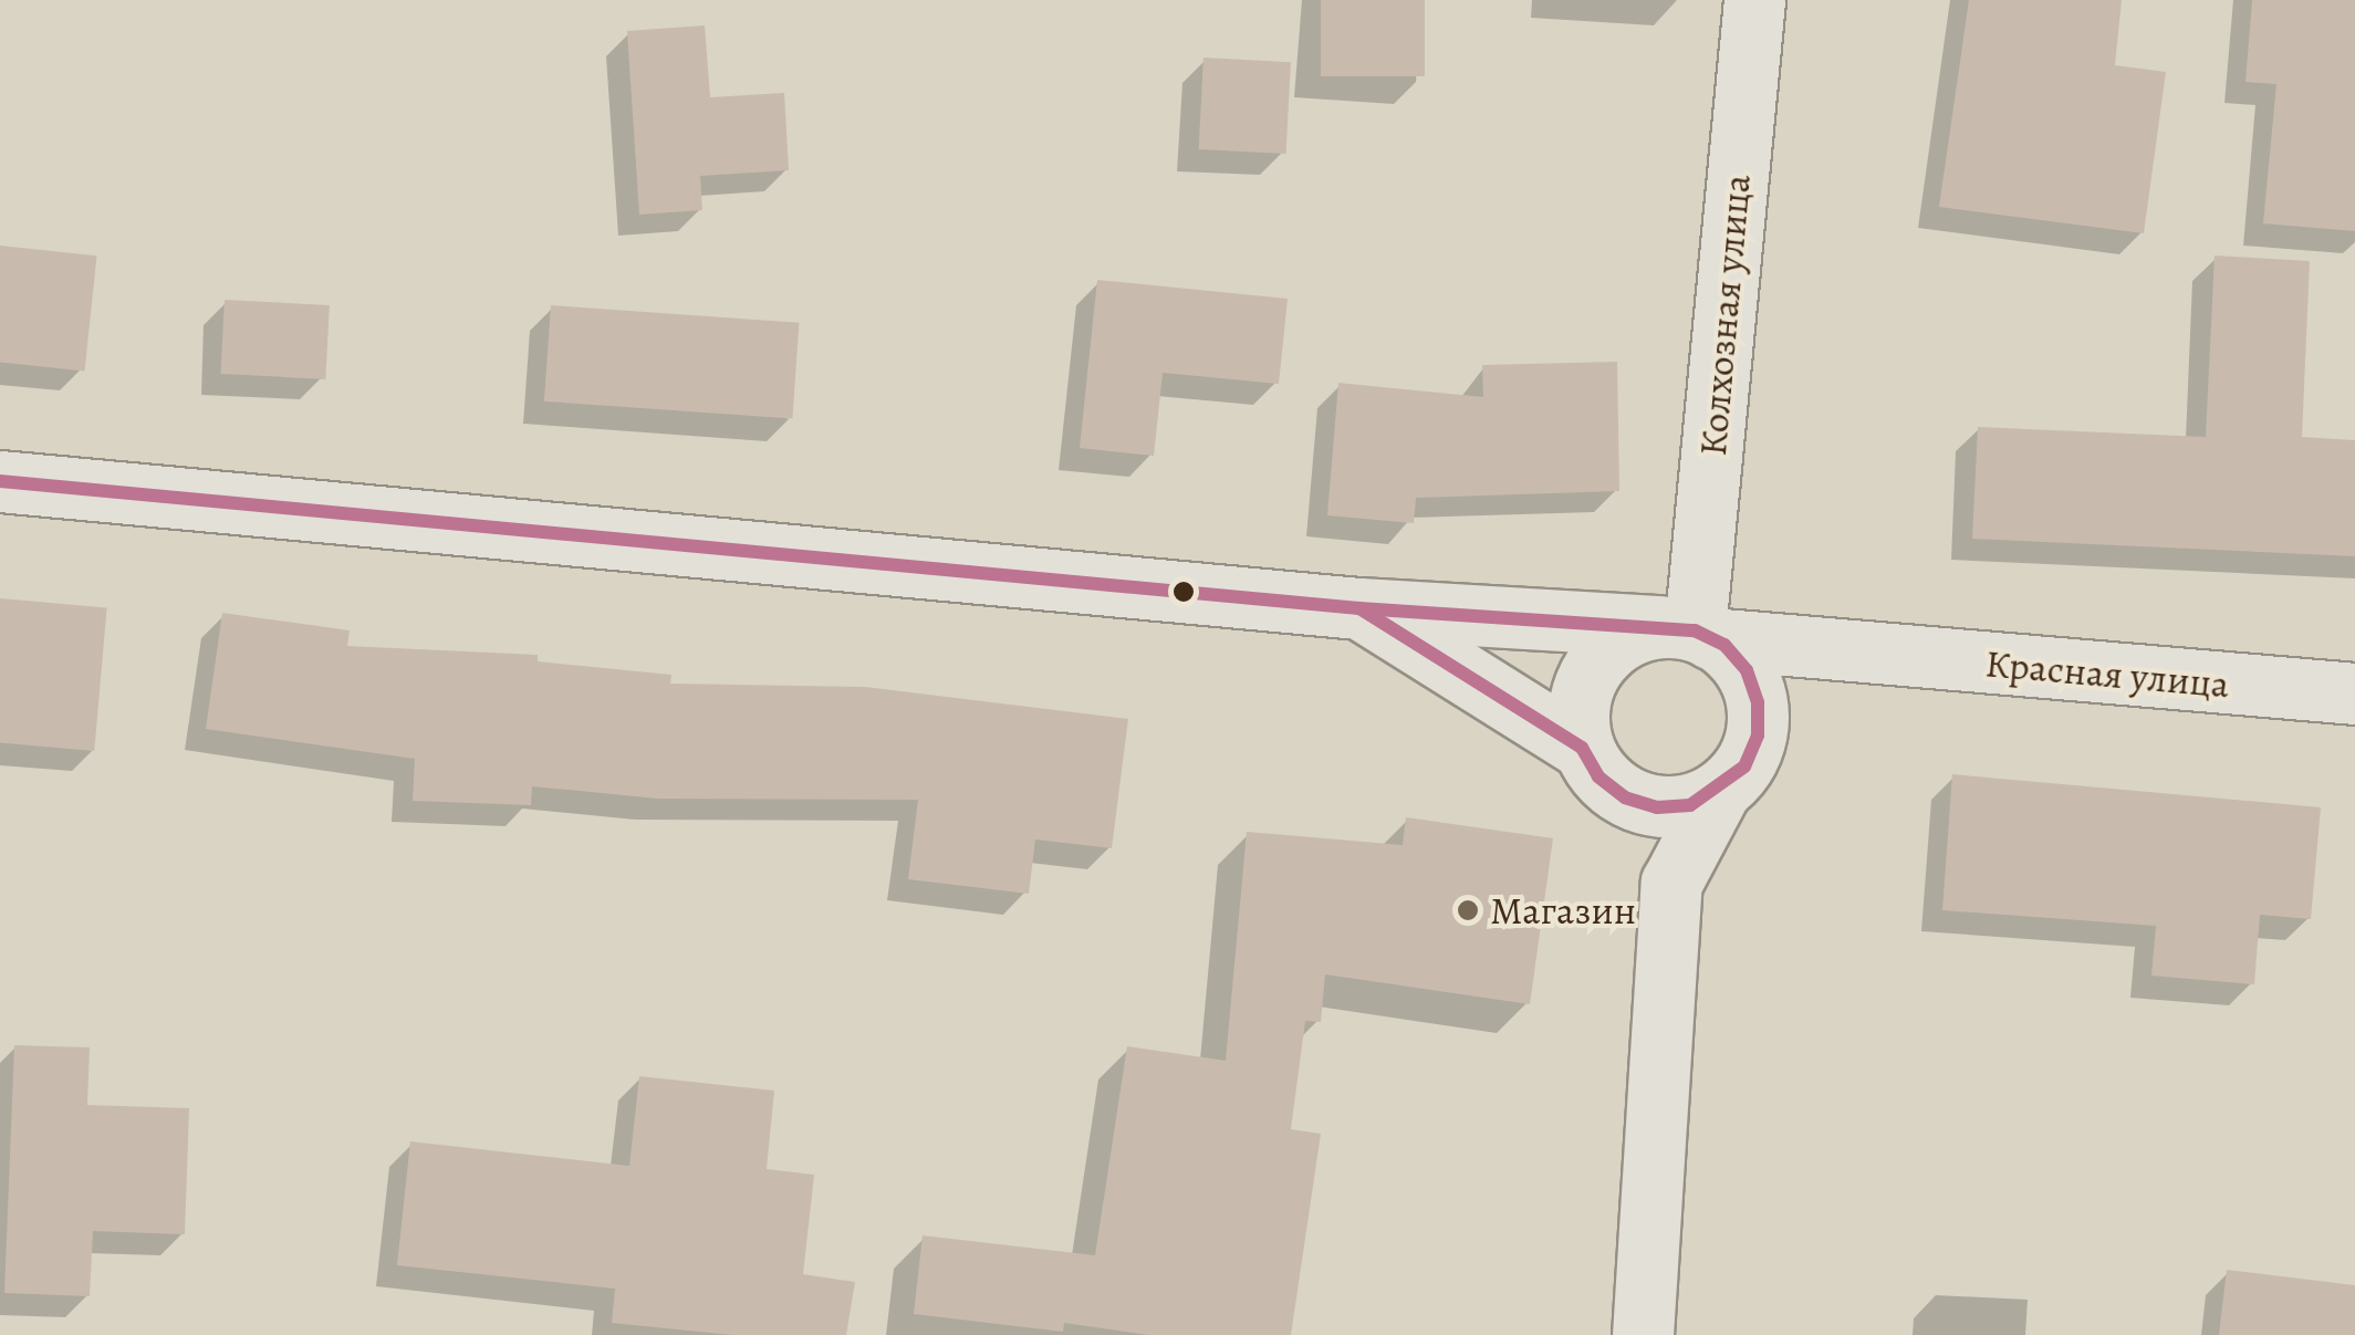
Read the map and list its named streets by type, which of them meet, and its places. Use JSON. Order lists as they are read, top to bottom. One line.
{"streets":{"street":["Колхозная улица","Красная улица"]},"crossings":[["Колхозная улица","Красная улица"]],"places":["Магазин"]}
